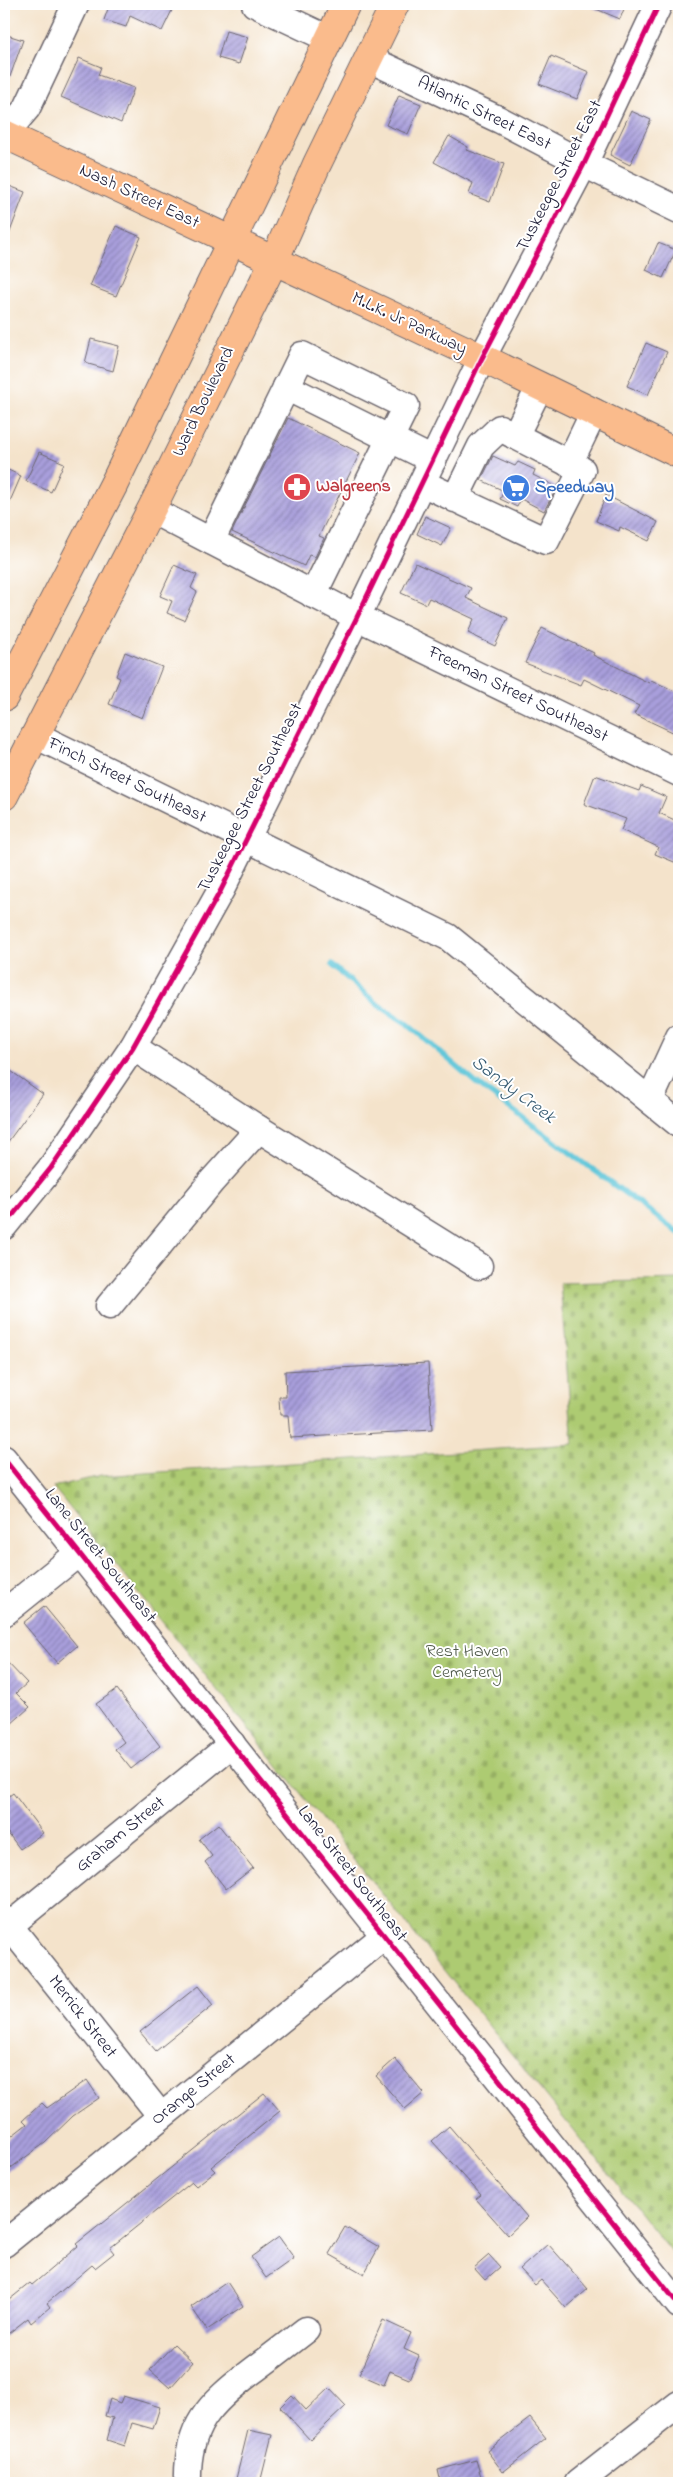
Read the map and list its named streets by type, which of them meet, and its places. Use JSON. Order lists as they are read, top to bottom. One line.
{"streets":{"main road":["Nash Street East","M.L.K. Jr Parkway","Ward Boulevard"],"street":["Atlantic Street East","Tuskeegee Street East","Freeman Street Southeast","Finch Street Southeast","Tuskeegee Street Southeast","Lane Street Southeast","Graham Street","Merrick Street","Orange Street"]},"crossings":[["Atlantic Street East","Tuskeegee Street East"],["Atlantic Street East","Ward Boulevard"],["Tuskeegee Street East","M.L.K. Jr Parkway"],["Tuskeegee Street East","Tuskeegee Street Southeast"],["Nash Street East","M.L.K. Jr Parkway"],["Nash Street East","Ward Boulevard"],["M.L.K. Jr Parkway","Ward Boulevard"],["M.L.K. Jr Parkway","Tuskeegee Street Southeast"],["Ward Boulevard","Freeman Street Southeast"],["Ward Boulevard","Finch Street Southeast"],["Freeman Street Southeast","Tuskeegee Street Southeast"],["Finch Street Southeast","Tuskeegee Street Southeast"],["Lane Street Southeast","Graham Street"],["Lane Street Southeast","Orange Street"],["Graham Street","Merrick Street"],["Merrick Street","Orange Street"]],"water":["Sandy Creek"],"parks":["Rest Haven Cemetery"],"places":{"pharmacy":["Walgreens"],"supermarket":["Speedway"]}}
